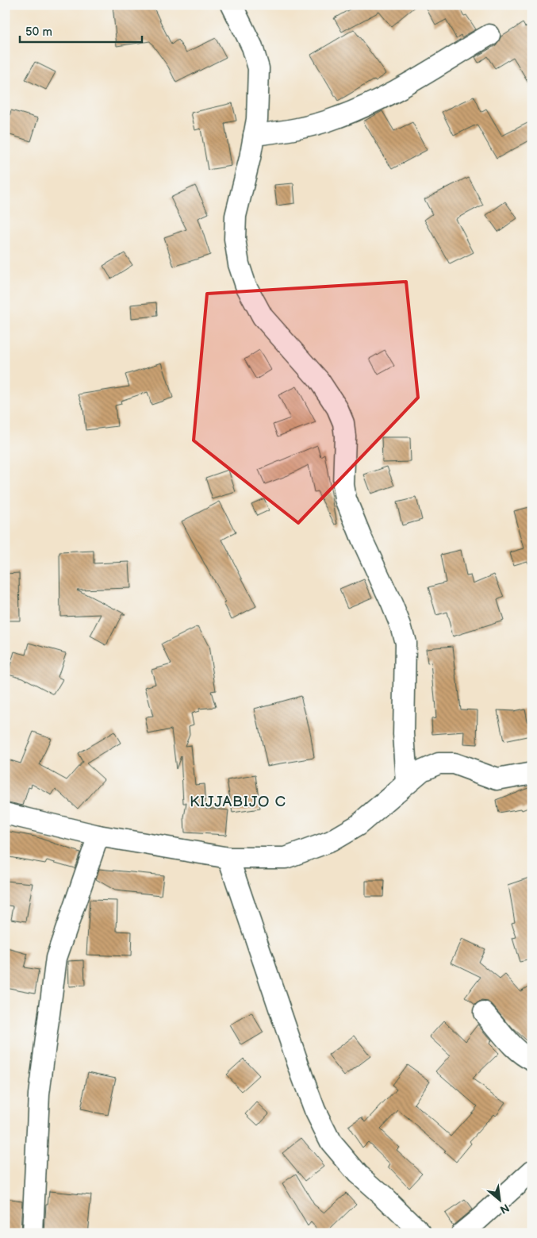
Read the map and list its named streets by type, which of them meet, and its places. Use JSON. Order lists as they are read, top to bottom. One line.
{"districts":["KIJJABIJO C"],"scale_bar":"50 m","north":"bottom right"}
